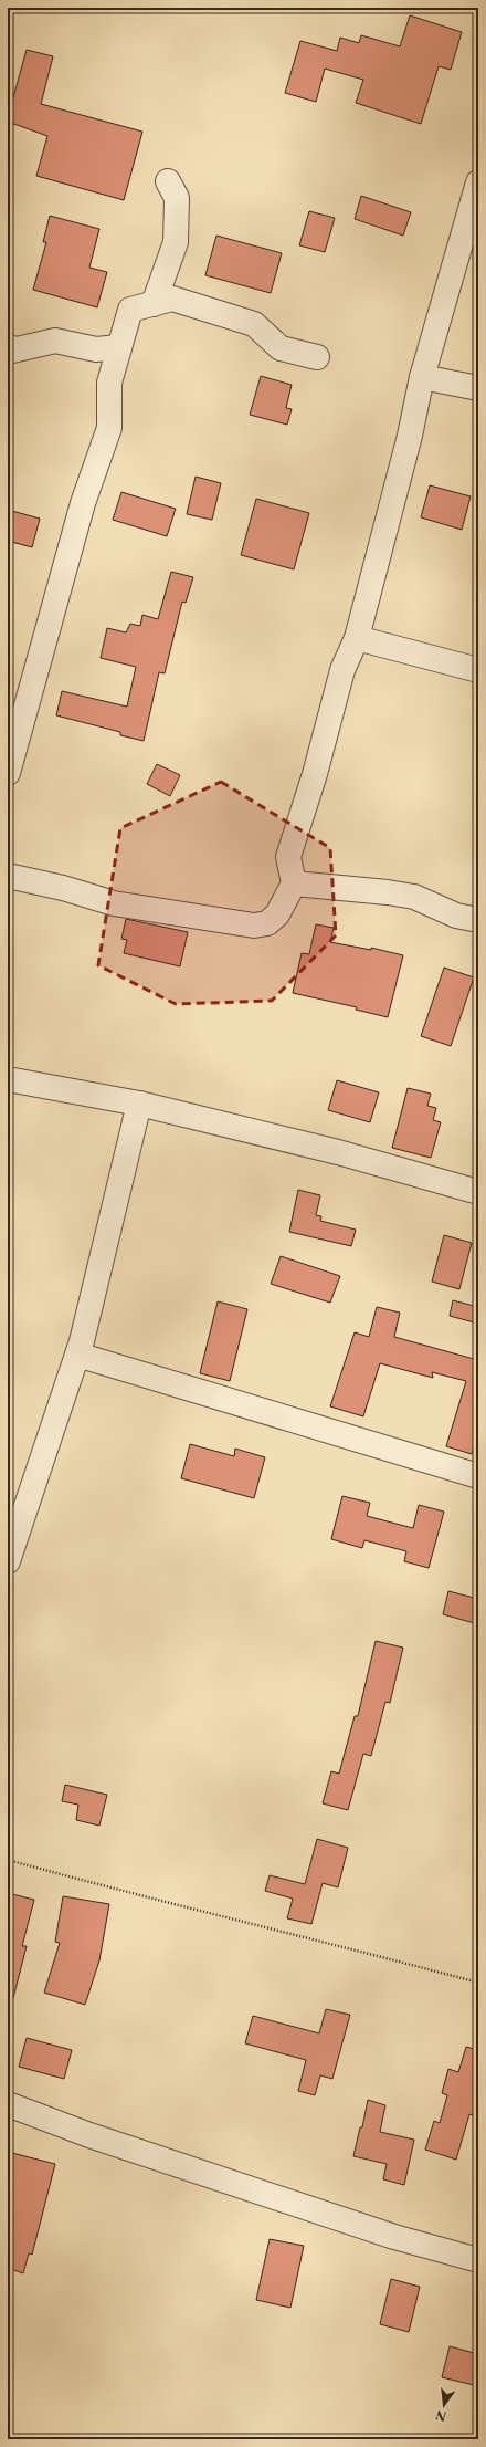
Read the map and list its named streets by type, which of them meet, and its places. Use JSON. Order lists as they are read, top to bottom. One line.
{"north":"bottom"}
